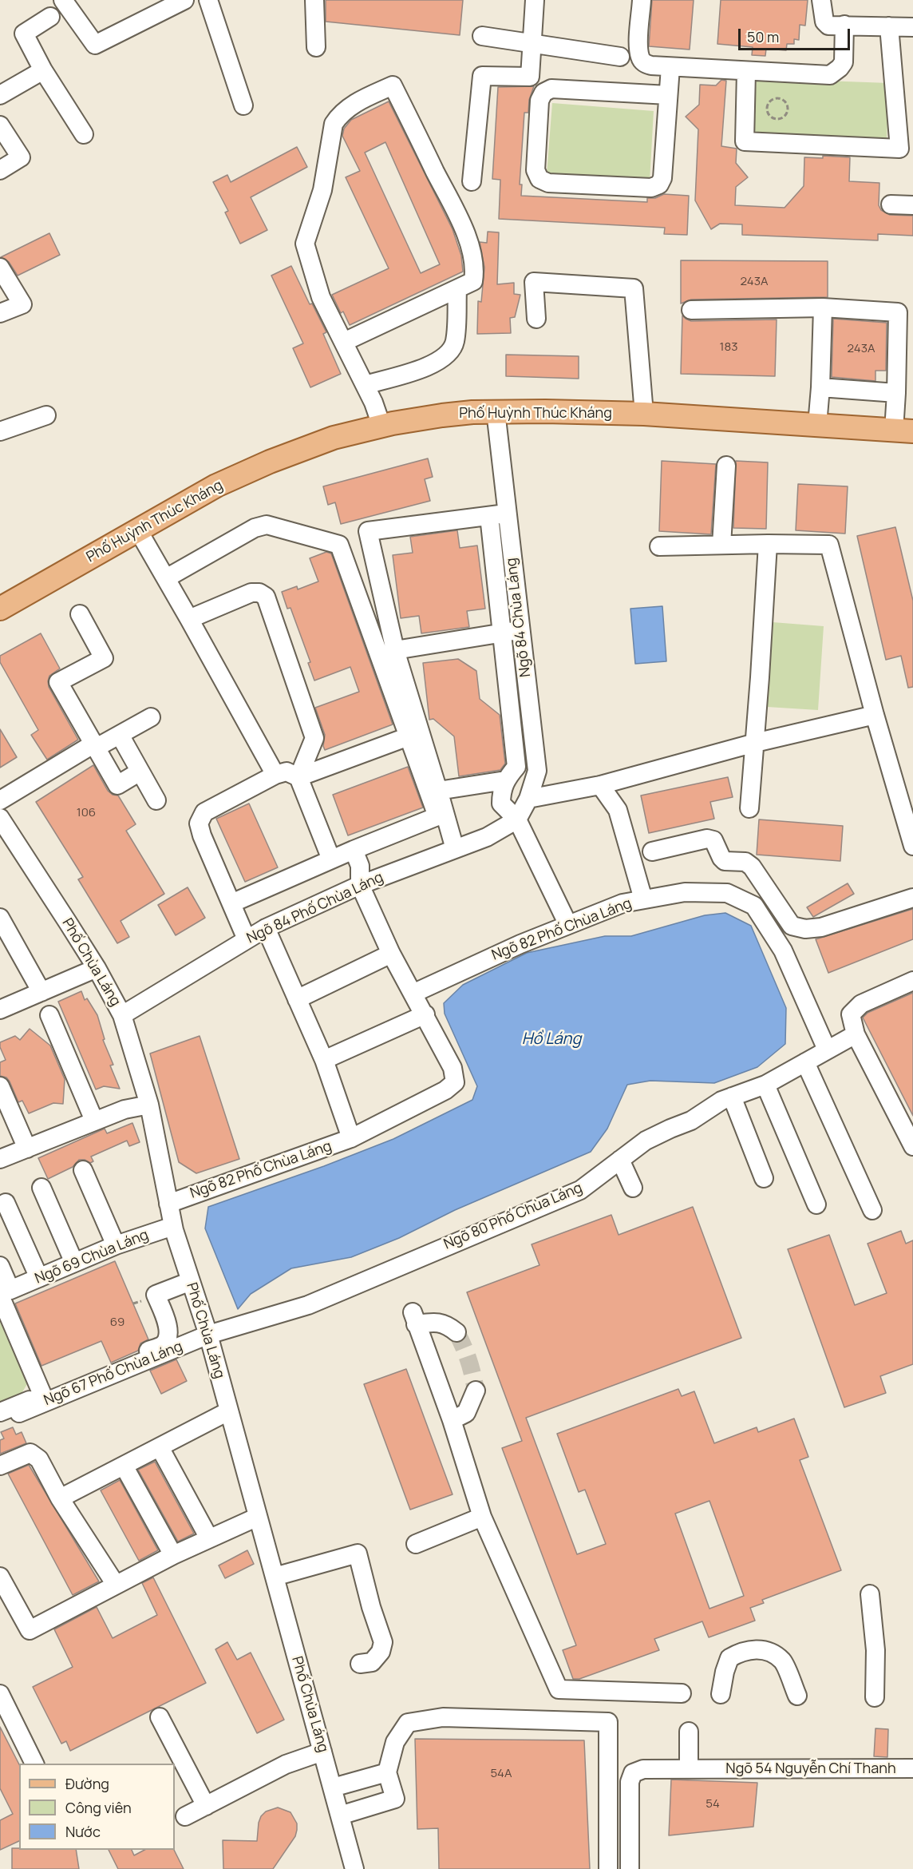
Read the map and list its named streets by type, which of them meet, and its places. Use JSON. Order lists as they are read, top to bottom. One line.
{"streets":{"main road":["Phố Huỳnh Thúc Kháng"],"street":["Ngõ 84 Chùa Láng","Ngõ 84 Phố Chùa Láng","Ngõ 82 Phố Chùa Láng","Phố Chùa Láng","Ngõ 80 Phố Chùa Láng","Ngõ 69 Chùa Láng","Ngõ 67 Phố Chùa Láng","Ngõ 54 Nguyễn Chí Thanh"]},"crossings":[["Phố Huỳnh Thúc Kháng","Ngõ 84 Chùa Láng"],["Ngõ 84 Chùa Láng","Ngõ 84 Phố Chùa Láng"],["Ngõ 84 Phố Chùa Láng","Phố Chùa Láng"],["Ngõ 82 Phố Chùa Láng","Phố Chùa Láng"],["Ngõ 82 Phố Chùa Láng","Ngõ 80 Phố Chùa Láng"],["Phố Chùa Láng","Ngõ 80 Phố Chùa Láng"],["Phố Chùa Láng","Ngõ 69 Chùa Láng"],["Phố Chùa Láng","Ngõ 67 Phố Chùa Láng"],["Ngõ 80 Phố Chùa Láng","Ngõ 67 Phố Chùa Láng"]],"water":["Hồ Láng"],"house_numbers":["243A","183","243A","106","69","54A","54"],"legend":["Đường","Công viên","Nước"],"scale_bar":"50 m"}
